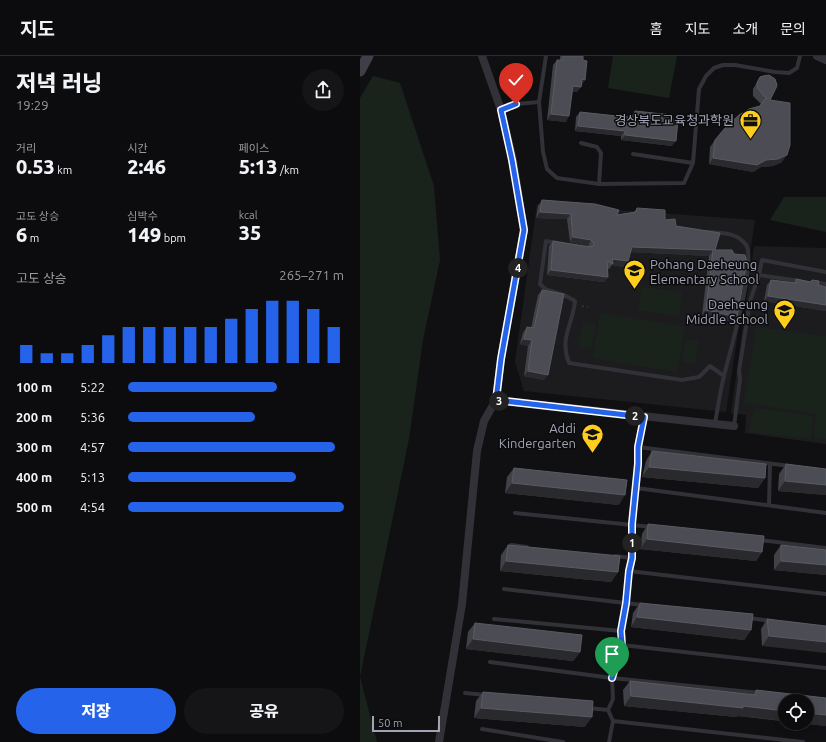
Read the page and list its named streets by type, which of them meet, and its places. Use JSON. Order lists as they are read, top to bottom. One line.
{"places":{"office":["경상북도교육청과학원"],"school or university":["Pohang Daeheung Elementary School","Daeheung Middle School","Addi Kindergarten"]},"scale_bar":"50 m","page":{"header":"지도","nav":["홈","지도","소개","문의"],"heading":["저녁 러닝","19:29"],"stats":[["거리","0.53 km"],["시간","2:46"],["페이스","5:13 /km"],["고도 상승","6 m"],["심박수","149 bpm"],["kcal","35"]],"pins":["4","3","2","1"],"chart":["고도 상승","265–271 m"],"list":[{"name":"100 m","note":"5:22"},{"name":"200 m","note":"5:36"},{"name":"300 m","note":"4:57"},{"name":"400 m","note":"5:13"},{"name":"500 m","note":"4:54"}],"buttons":["저장","공유"],"scale":"50 m"}}
